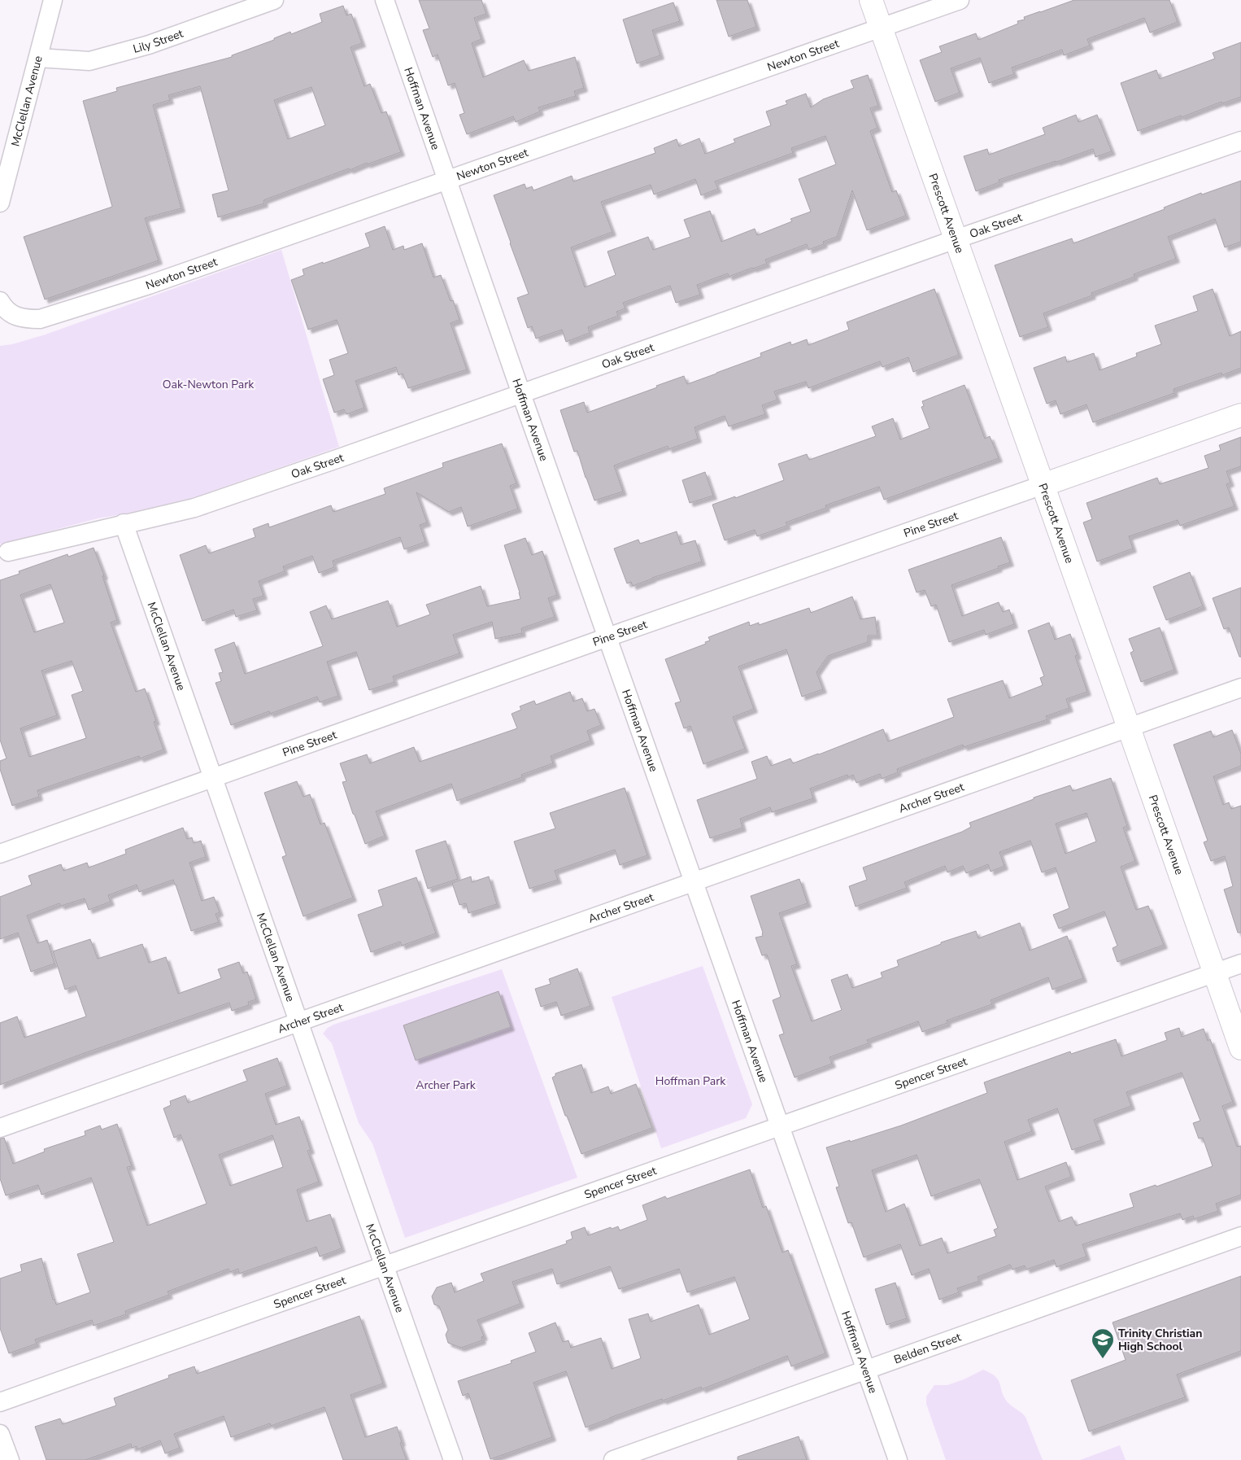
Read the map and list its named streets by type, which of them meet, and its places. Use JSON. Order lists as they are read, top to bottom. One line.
{"streets":{"street":["Lily Street","Newton Street","McClellan Avenue","Hoffman Avenue","Prescott Avenue","Oak Street","Pine Street","Archer Street","Spencer Street","Belden Street"]},"crossings":[["Lily Street","McClellan Avenue"],["Newton Street","Hoffman Avenue"],["Newton Street","Prescott Avenue"],["McClellan Avenue","Oak Street"],["McClellan Avenue","Pine Street"],["McClellan Avenue","Archer Street"],["McClellan Avenue","Spencer Street"],["Hoffman Avenue","Oak Street"],["Hoffman Avenue","Pine Street"],["Hoffman Avenue","Archer Street"],["Hoffman Avenue","Spencer Street"],["Hoffman Avenue","Belden Street"],["Prescott Avenue","Oak Street"],["Prescott Avenue","Pine Street"],["Prescott Avenue","Archer Street"],["Prescott Avenue","Spencer Street"]],"parks":["Oak-Newton Park","Hoffman Park","Archer Park"],"places":{"school or university":["Trinity Christian High School"]}}
